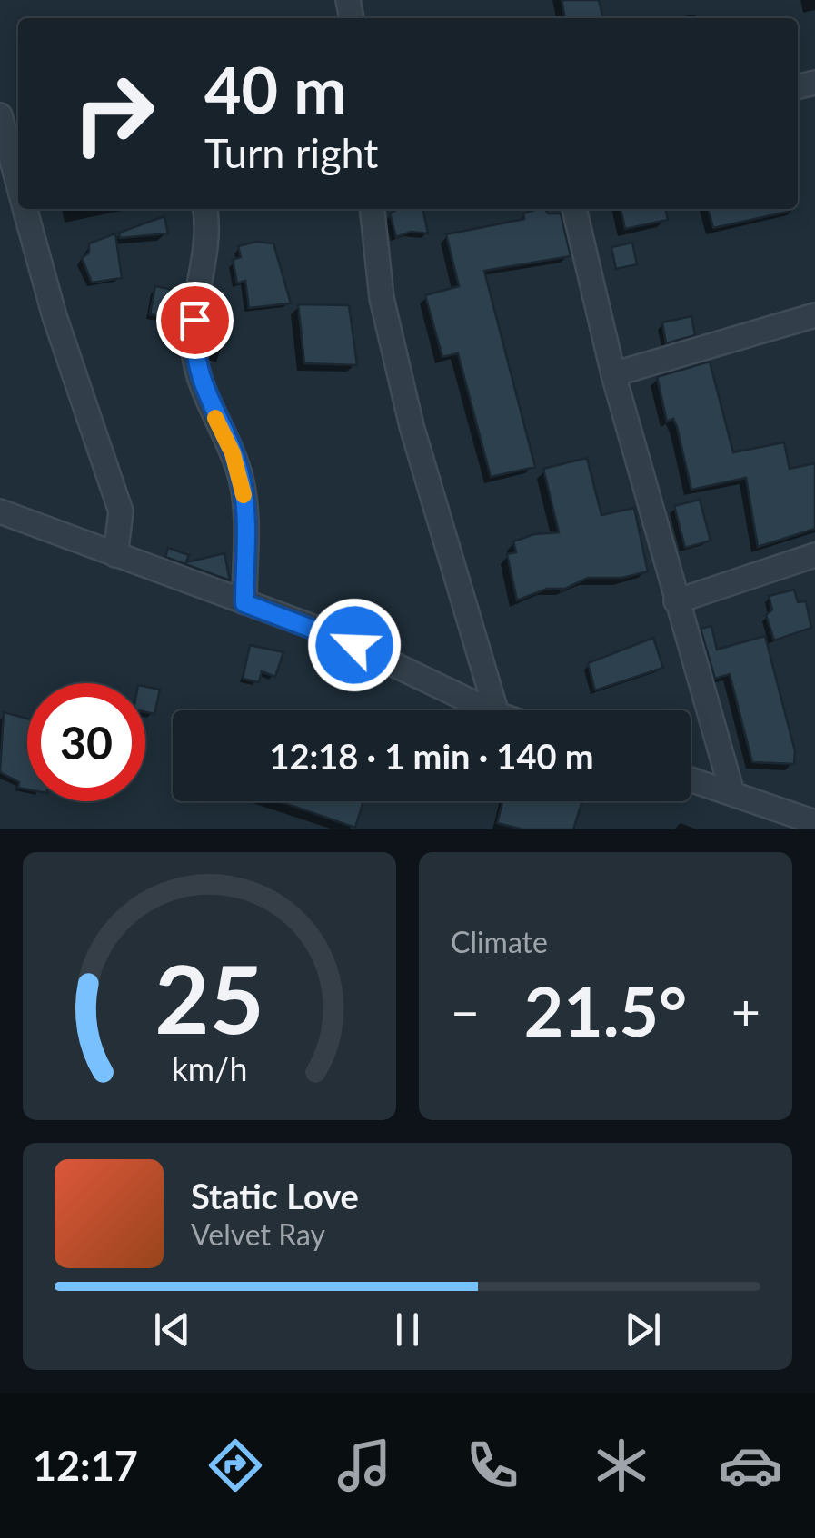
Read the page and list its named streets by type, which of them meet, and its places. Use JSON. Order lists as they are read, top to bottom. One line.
{"page":{"turn":["40 m","Turn right"],"limit":"30","trip":"12:18 · 1 min · 140 m","tile":"Climate","heat":["−","21.5°","+"],"song":["Static Love","Velvet Ray"],"tabs":"12:17","gauge":["25","km/h"]}}
